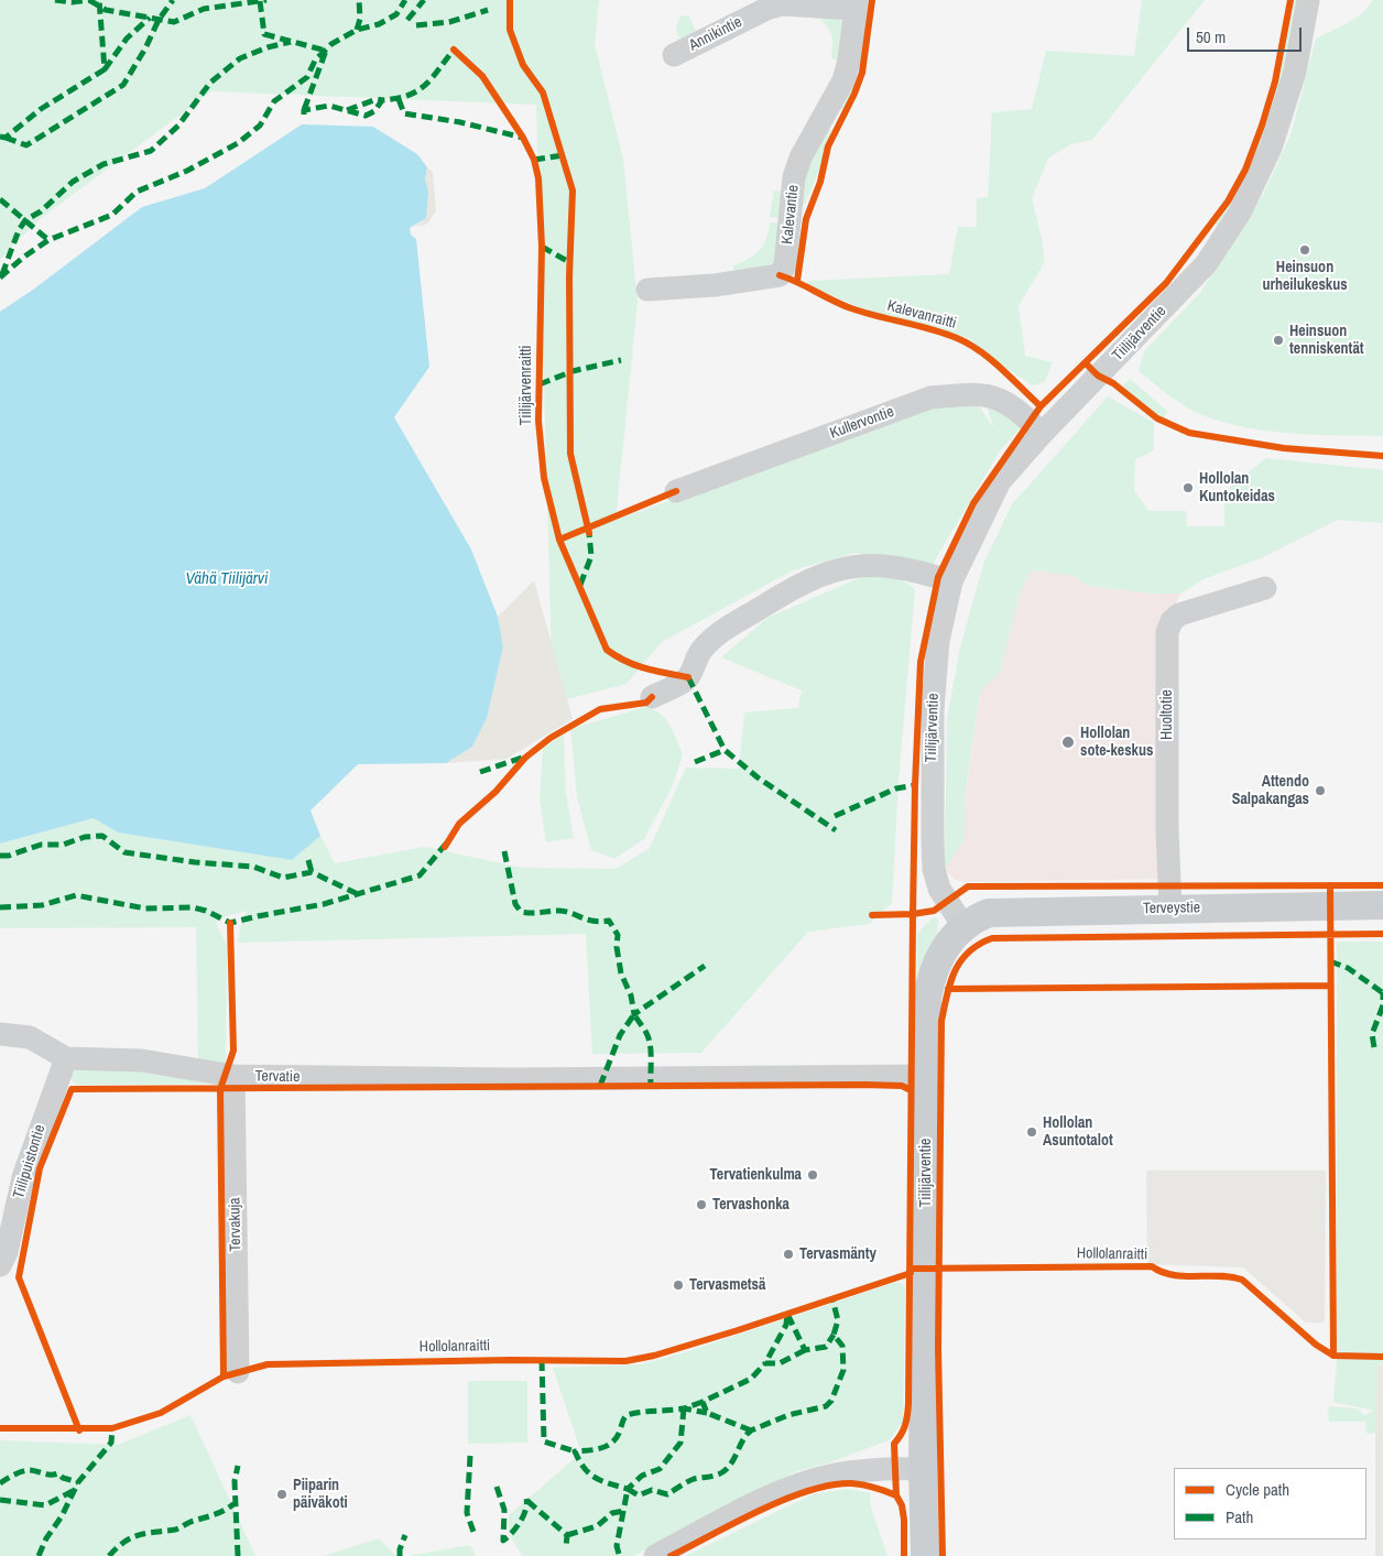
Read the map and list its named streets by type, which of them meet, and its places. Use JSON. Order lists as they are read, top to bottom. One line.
{"streets":{"main road":["Tiilijärventie","Terveystie"],"street":["Annikintie","Kalevantie","Kullervontie","Huoltotie","Tervatie","Tiilipuistontie","Tervakuja"],"cycle path":["Kalevanraitti","Tiilijärvenraitti","Hollolanraitti"]},"crossings":[["Annikintie","Kalevantie"],["Tiilijärventie","Kullervontie"],["Tiilijärventie","Terveystie"],["Tiilijärventie","Tervatie"],["Huoltotie","Terveystie"],["Tervatie","Tiilipuistontie"],["Tervatie","Tervakuja"]],"water":["Vähä Tiilijärvi"],"places":["Heinsuon urheilukeskus","Heinsuon tenniskentät","Hollolan Kuntokeidas","Hollolan sote-keskus","Attendo Salpakangas","Hollolan Asuntotalot","Tervatienkulma","Tervashonka","Tervasmänty","Tervasmetsä","Piiparin päiväkoti"],"legend":["Cycle path","Path"],"scale_bar":"50 m"}
